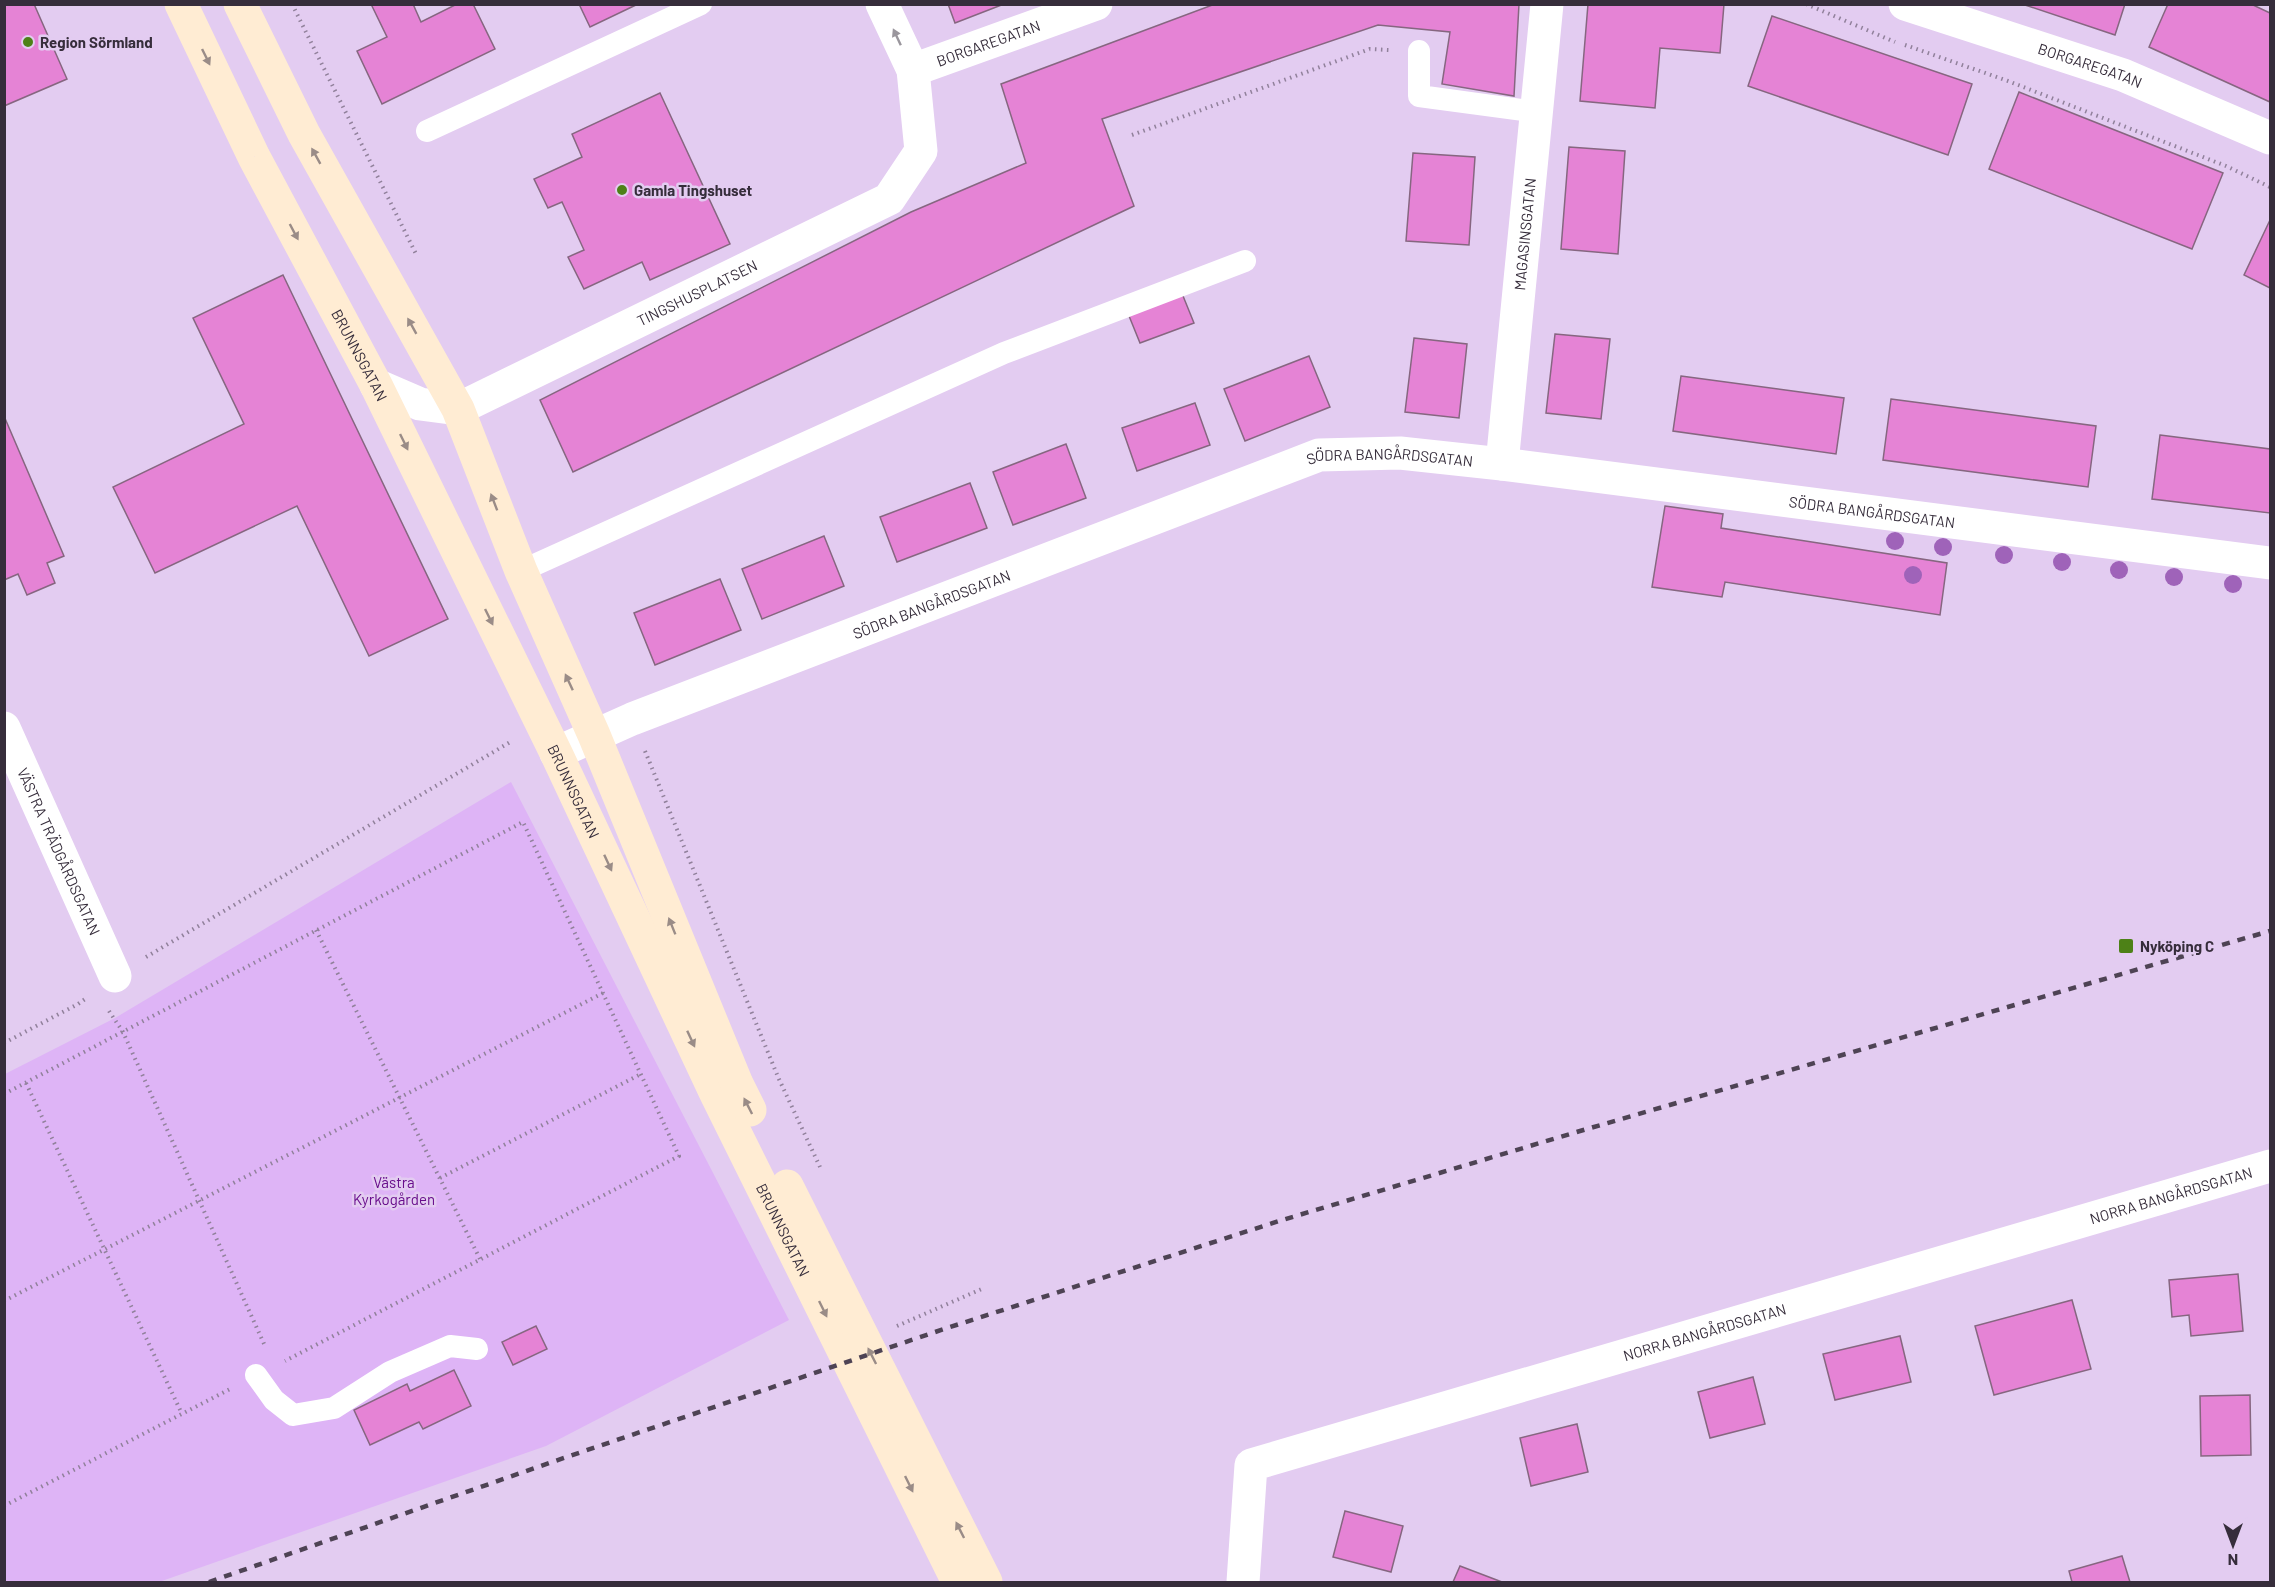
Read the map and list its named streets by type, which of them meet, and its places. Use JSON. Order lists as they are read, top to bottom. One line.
{"streets":{"main road":["BRUNNSGATAN"],"street":["BORGAREGATAN","MAGASINSGATAN","TINGSHUSPLATSEN","SÖDRA BANGÅRDSGATAN","VÄSTRA TRÄDGÅRDSGATAN","NORRA BANGÅRDSGATAN"]},"crossings":[["BORGAREGATAN","TINGSHUSPLATSEN"],["MAGASINSGATAN","SÖDRA BANGÅRDSGATAN"],["TINGSHUSPLATSEN","BRUNNSGATAN"],["BRUNNSGATAN","SÖDRA BANGÅRDSGATAN"]],"parks":["Västra Kyrkogården"],"places":{"other":["Region Sörmland","Gamla Tingshuset"],"transit":["Nyköping C"]},"north":"bottom"}
